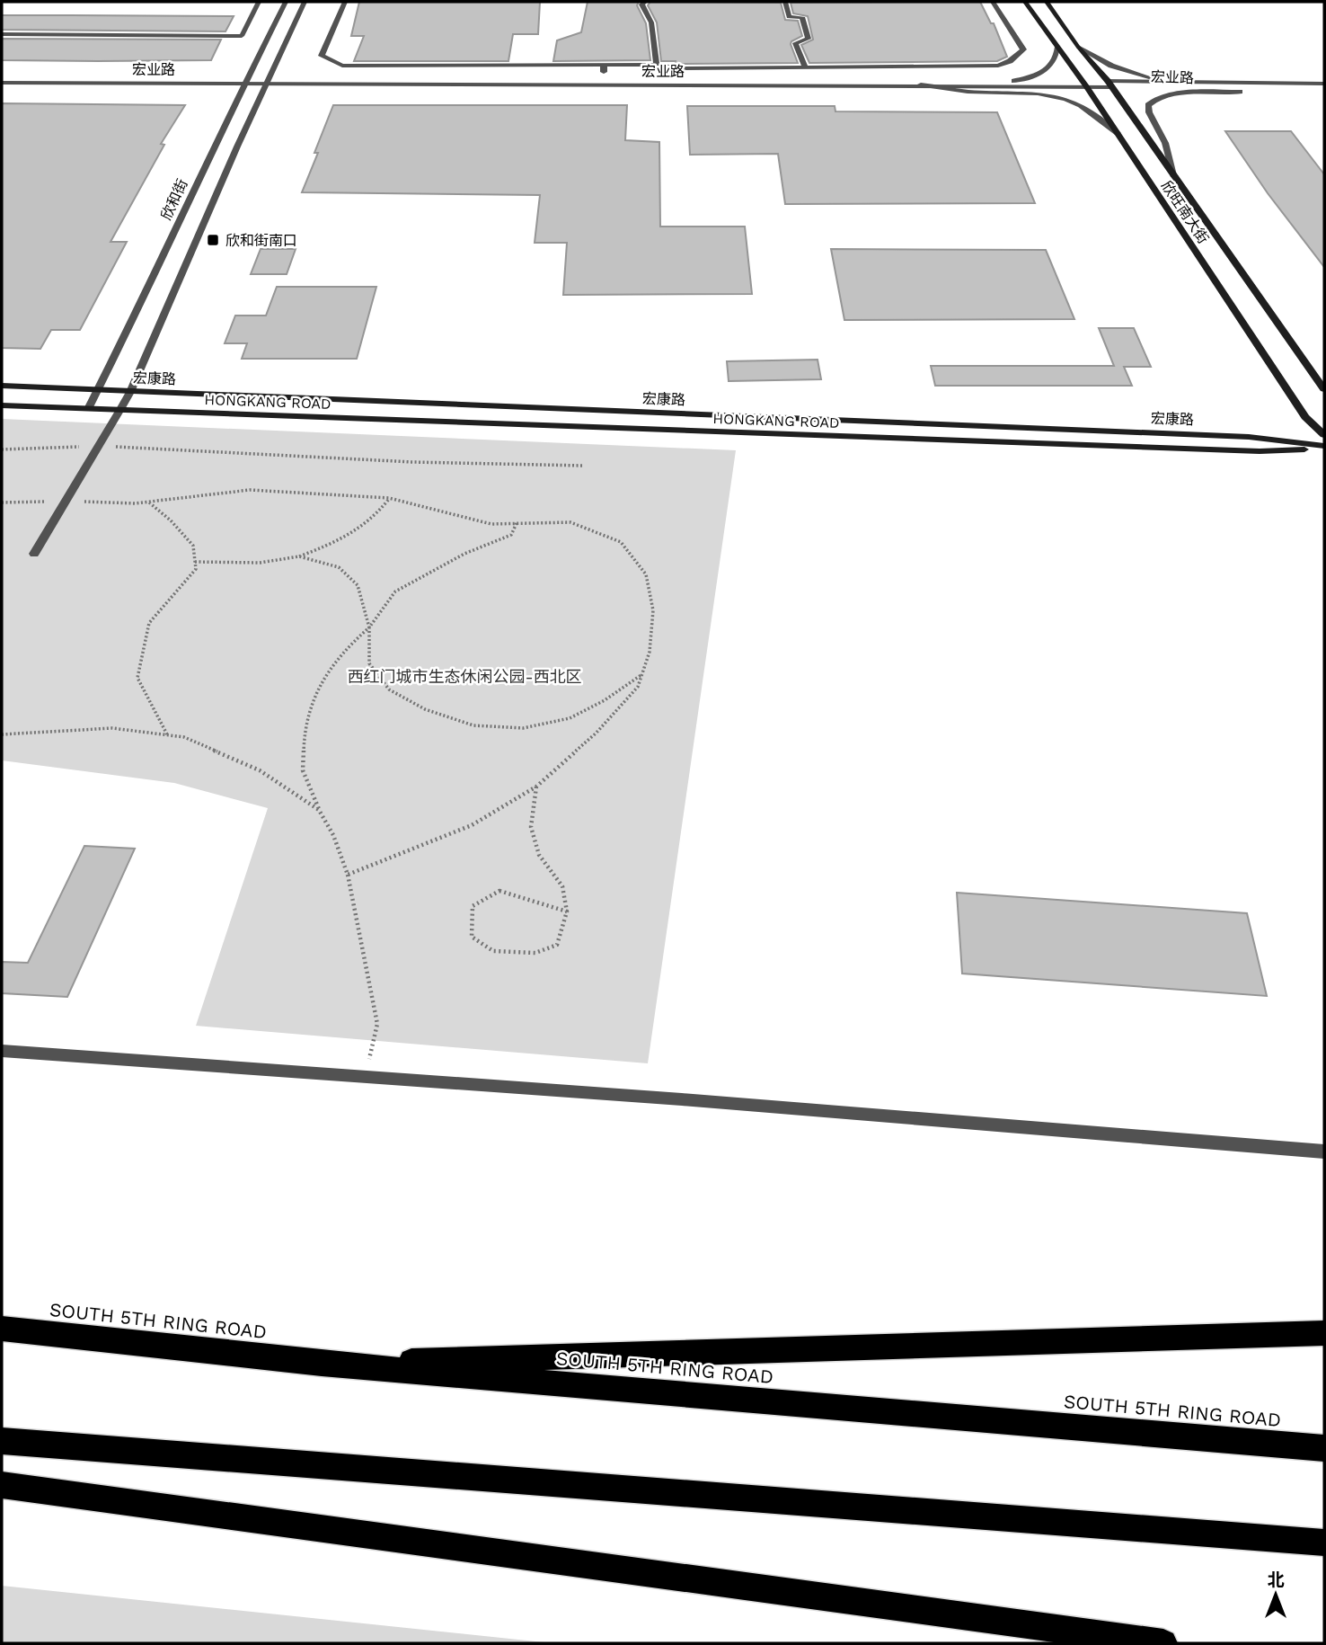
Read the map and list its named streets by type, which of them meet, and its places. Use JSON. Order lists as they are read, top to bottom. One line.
{"streets":{"highway":["SOUTH 5TH RING ROAD"],"main road":["欣旺南大街","宏康路","HONGKANG ROAD"],"street":["宏业路","欣和街"]},"crossings":[["宏业路","欣和街"],["宏业路","欣旺南大街"],["欣和街","宏康路"],["欣和街","HONGKANG ROAD"],["宏康路","HONGKANG ROAD"]],"parks":["西红门城市生态休闲公园-西北区"],"places":{"transit":["欣和街南口"]},"north":"top"}
